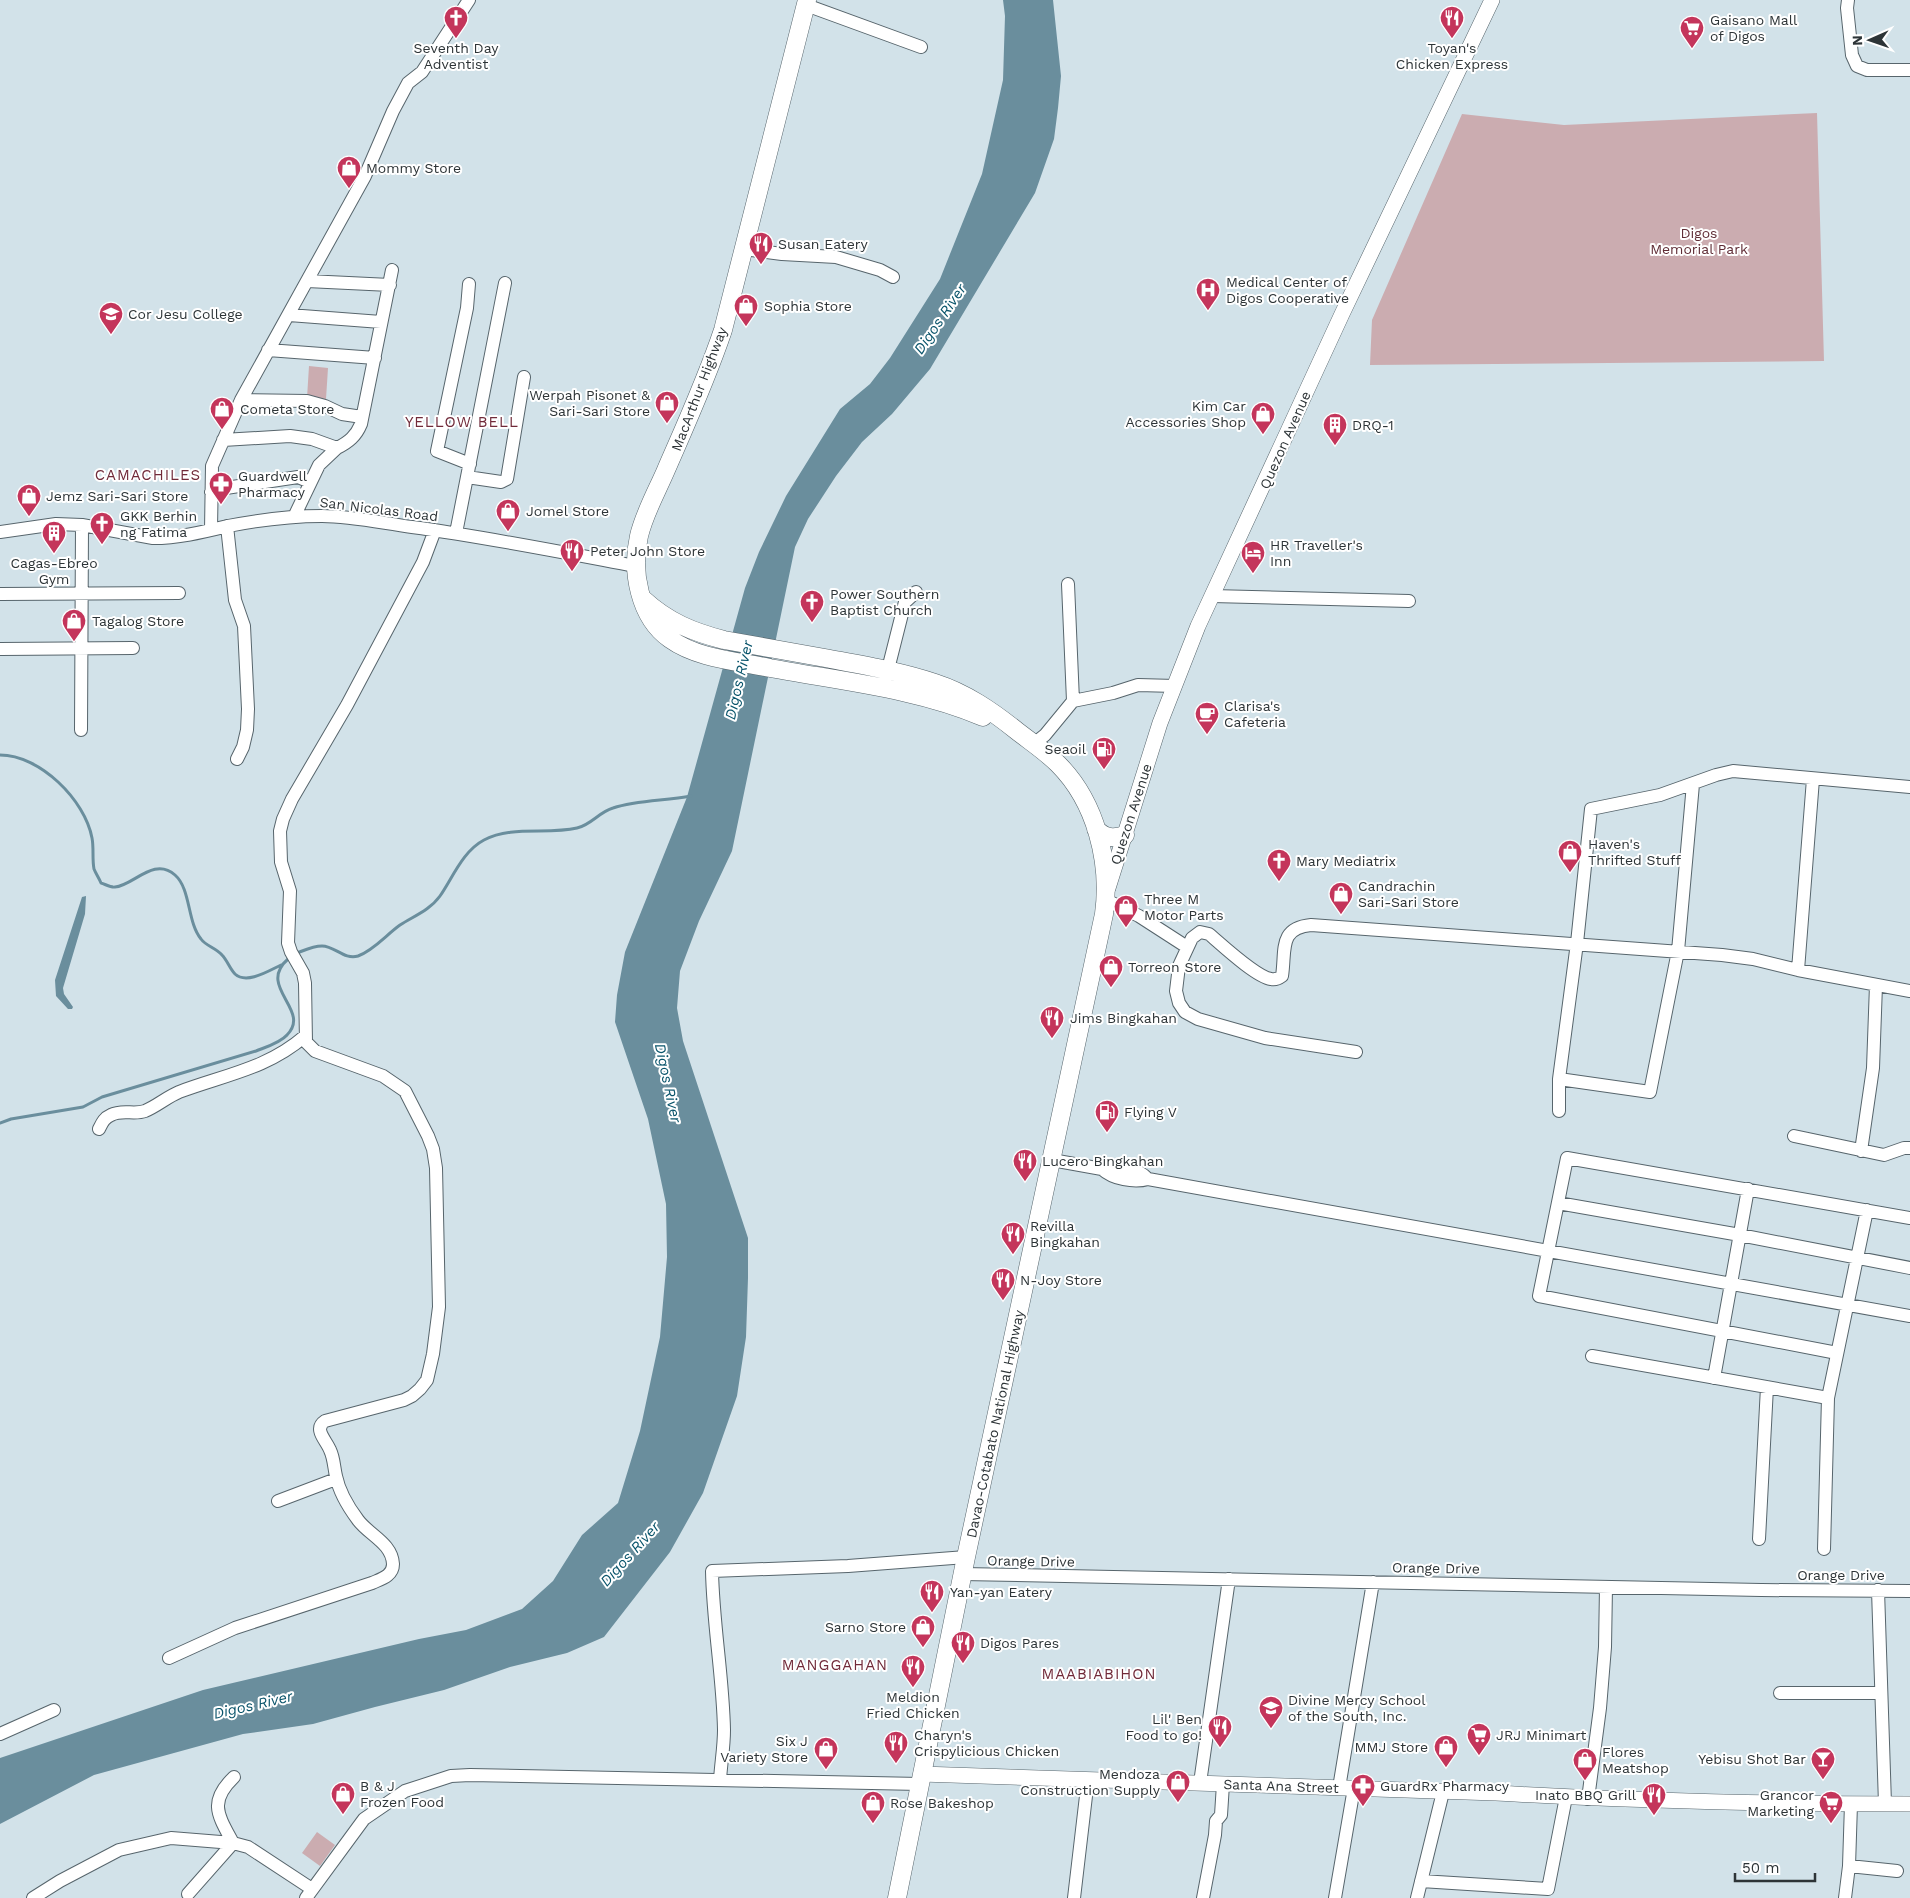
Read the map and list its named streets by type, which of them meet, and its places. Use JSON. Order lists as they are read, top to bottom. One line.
{"streets":{"highway":["MacArthur Highway","Davao-Cotabato National Highway"],"main road":["Quezon Avenue","Santa Ana Street"],"street":["San Nicolas Road","Orange Drive"]},"crossings":[["MacArthur Highway","Quezon Avenue"],["MacArthur Highway","San Nicolas Road"],["MacArthur Highway","Davao-Cotabato National Highway"],["Quezon Avenue","Davao-Cotabato National Highway"],["Davao-Cotabato National Highway","Orange Drive"],["Davao-Cotabato National Highway","Santa Ana Street"]],"districts":["YELLOW BELL","CAMACHILES","MANGGAHAN","MAABIABIHON"],"water":["Digos River"],"parks":["Digos Memorial Park"],"places":{"church":["Seventh Day Adventist","GKK Berhin ng Fatima","Power Southern Baptist Church","Mary Mediatrix"],"restaurant":["Toyan's Chicken Express","Susan Eatery","Peter John Store","Jims Bingkahan","Lucero Bingkahan","Revilla Bingkahan","N-Joy Store","Yan-yan Eatery","Digos Pares","Meldion Fried Chicken","Lil' Ben Food to go!","Charyn's Crispylicious Chicken","Inato BBQ Grill"],"supermarket":["Gaisano Mall of Digos","JRJ Minimart","Grancor Marketing"],"shop":["Mommy Store","Sophia Store","Werpah Pisonet & Sari-Sari Store","Cometa Store","Kim Car Accessories Shop","Jemz Sari-Sari Store","Jomel Store","Tagalog Store","Haven's Thrifted Stuff","Candrachin Sari-Sari Store","Three M Motor Parts","Torreon Store","Sarno Store","MMJ Store","Six J Variety Store","Flores Meatshop","Mendoza Construction Supply","B & J Frozen Food","Rose Bakeshop"],"hospital":["Medical Center of Digos Cooperative"],"school or university":["Cor Jesu College","Divine Mercy School of the South, Inc."],"building":["DRQ-1","Cagas-Ebreo Gym"],"pharmacy":["Guardwell Pharmacy","GuardRx Pharmacy"],"hotel":["HR Traveller's Inn"],"cafe":["Clarisa's Cafeteria"],"fuel station":["Seaoil","Flying V"],"bar":["Yebisu Shot Bar"]},"scale_bar":"50 m","north":"left"}
